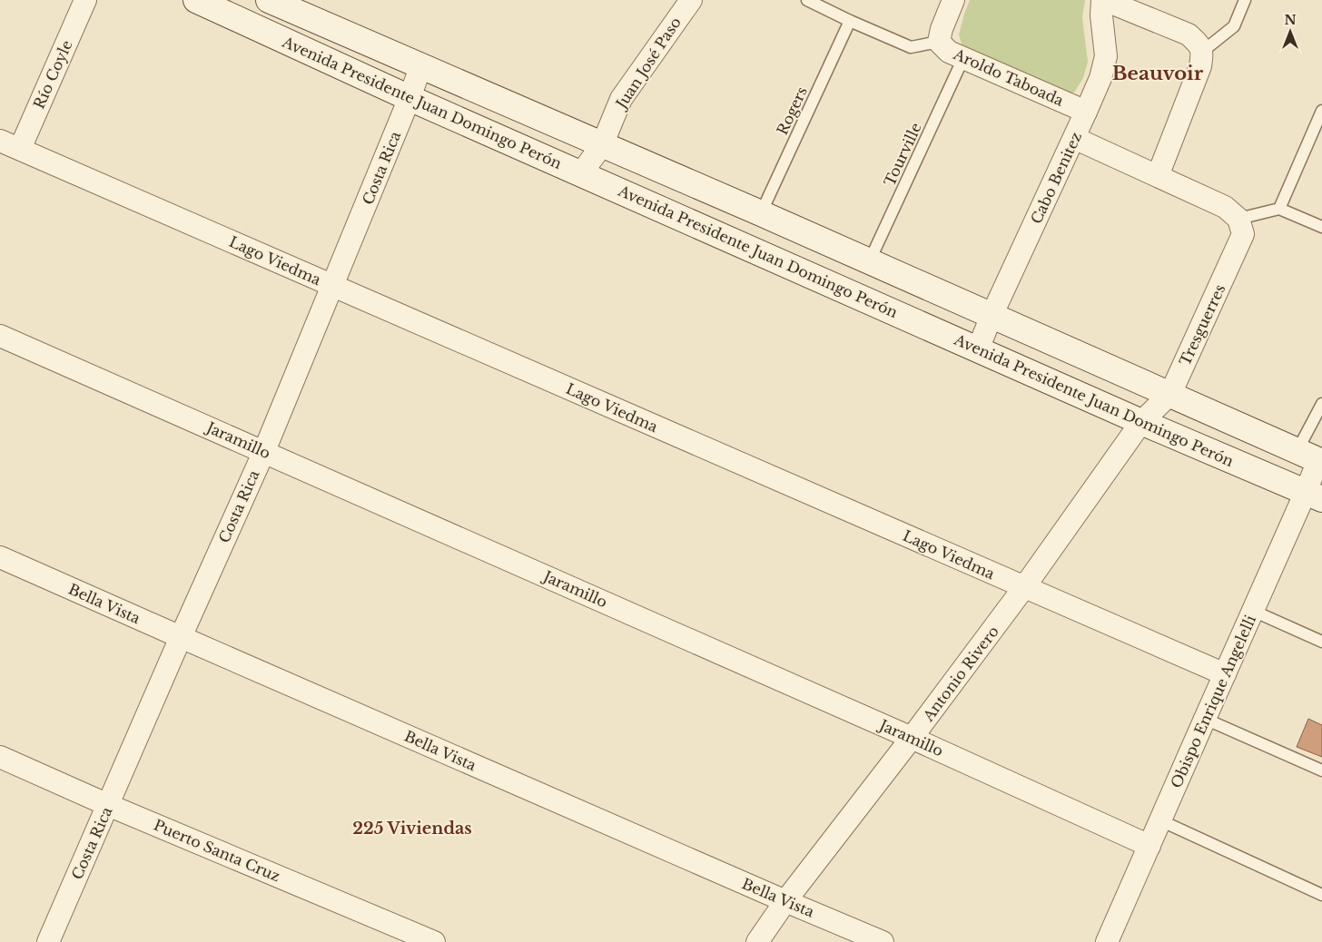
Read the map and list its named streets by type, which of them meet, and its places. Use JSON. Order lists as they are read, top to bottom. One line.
{"streets":{"main road":["Avenida Presidente Juan Domingo Perón"],"street":["Juan José Paso","Río Coyle","Aroldo Taboada","Costa Rica","Cabo Benitez","Lago Viedma","Tresguerres","Jaramillo","Bella Vista","Antonio Rivero","Obispo Enrique Angelelli","Puerto Santa Cruz"],"lane":["Rogers","Tourville"]},"crossings":[["Juan José Paso","Avenida Presidente Juan Domingo Perón"],["Río Coyle","Lago Viedma"],["Aroldo Taboada","Rogers"],["Aroldo Taboada","Tourville"],["Aroldo Taboada","Cabo Benitez"],["Avenida Presidente Juan Domingo Perón","Costa Rica"],["Avenida Presidente Juan Domingo Perón","Cabo Benitez"],["Avenida Presidente Juan Domingo Perón","Tresguerres"],["Avenida Presidente Juan Domingo Perón","Antonio Rivero"],["Avenida Presidente Juan Domingo Perón","Obispo Enrique Angelelli"],["Costa Rica","Lago Viedma"],["Costa Rica","Jaramillo"],["Costa Rica","Bella Vista"],["Costa Rica","Puerto Santa Cruz"],["Lago Viedma","Antonio Rivero"],["Lago Viedma","Obispo Enrique Angelelli"],["Tresguerres","Antonio Rivero"],["Jaramillo","Antonio Rivero"],["Jaramillo","Obispo Enrique Angelelli"],["Bella Vista","Antonio Rivero"]],"districts":["Beauvoir","225 Viviendas"],"north":"top"}
